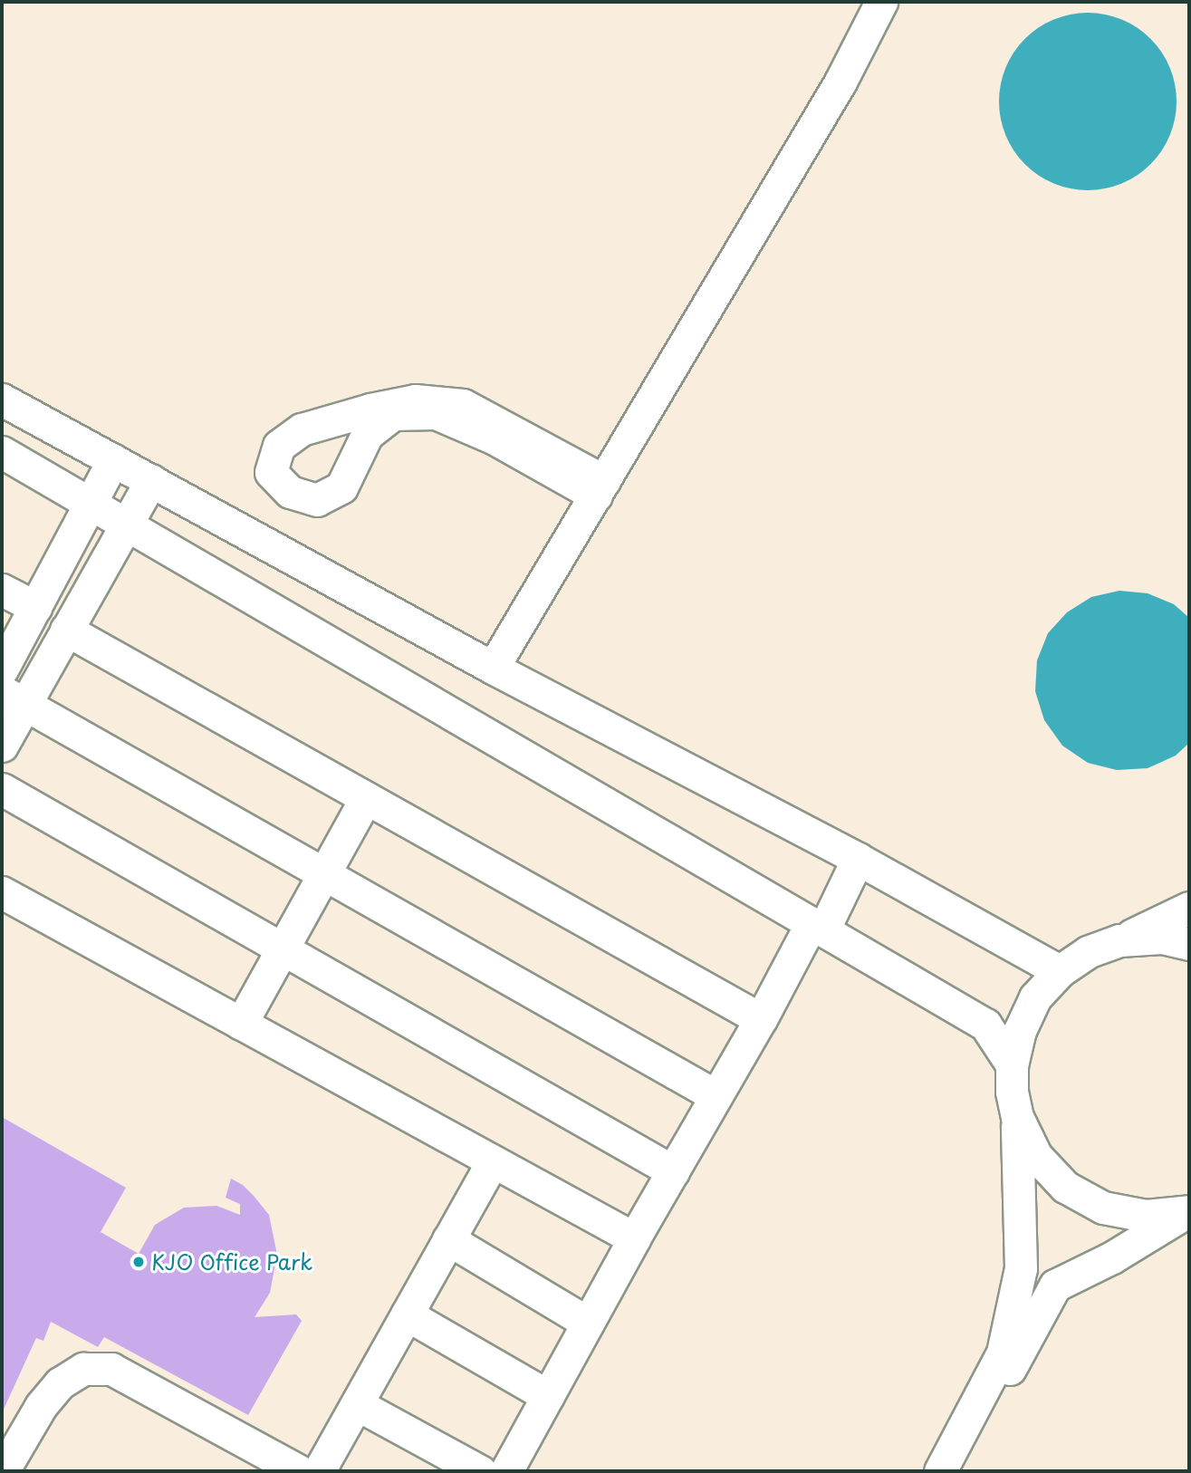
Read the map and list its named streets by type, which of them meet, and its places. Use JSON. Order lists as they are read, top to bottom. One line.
{"places":["KJO Office Park"]}
